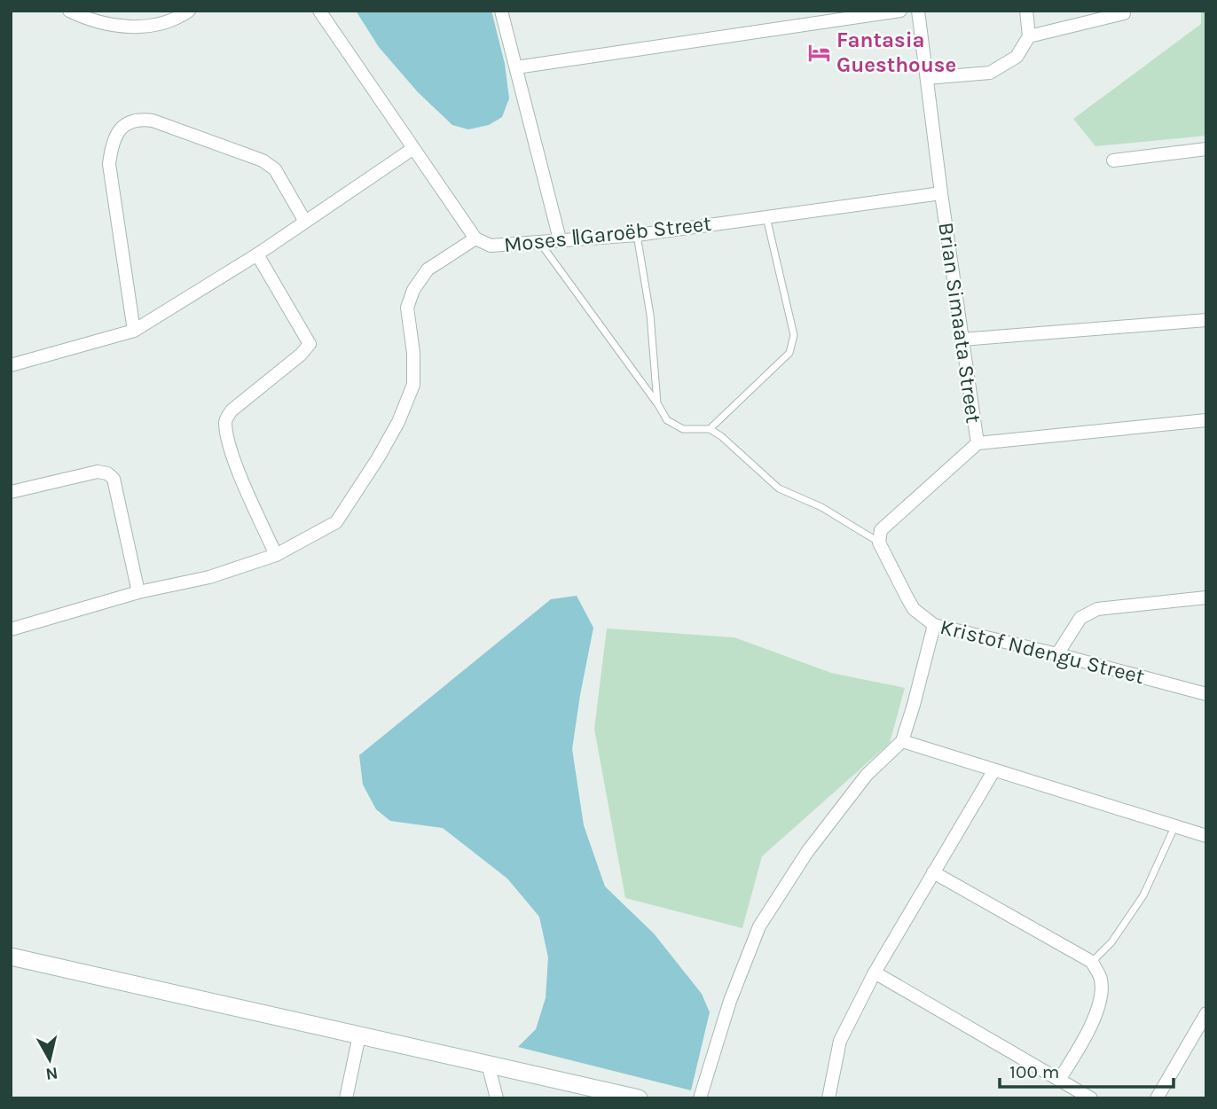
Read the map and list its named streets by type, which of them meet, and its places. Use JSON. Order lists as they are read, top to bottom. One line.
{"streets":{"street":["Moses ǁGaroëb Street","Brian Simaata Street","Kristof Ndengu Street"]},"crossings":[["Moses ǁGaroëb Street","Brian Simaata Street"]],"places":{"hotel":["Fantasia Guesthouse"]},"scale_bar":"100 m","north":"bottom"}
